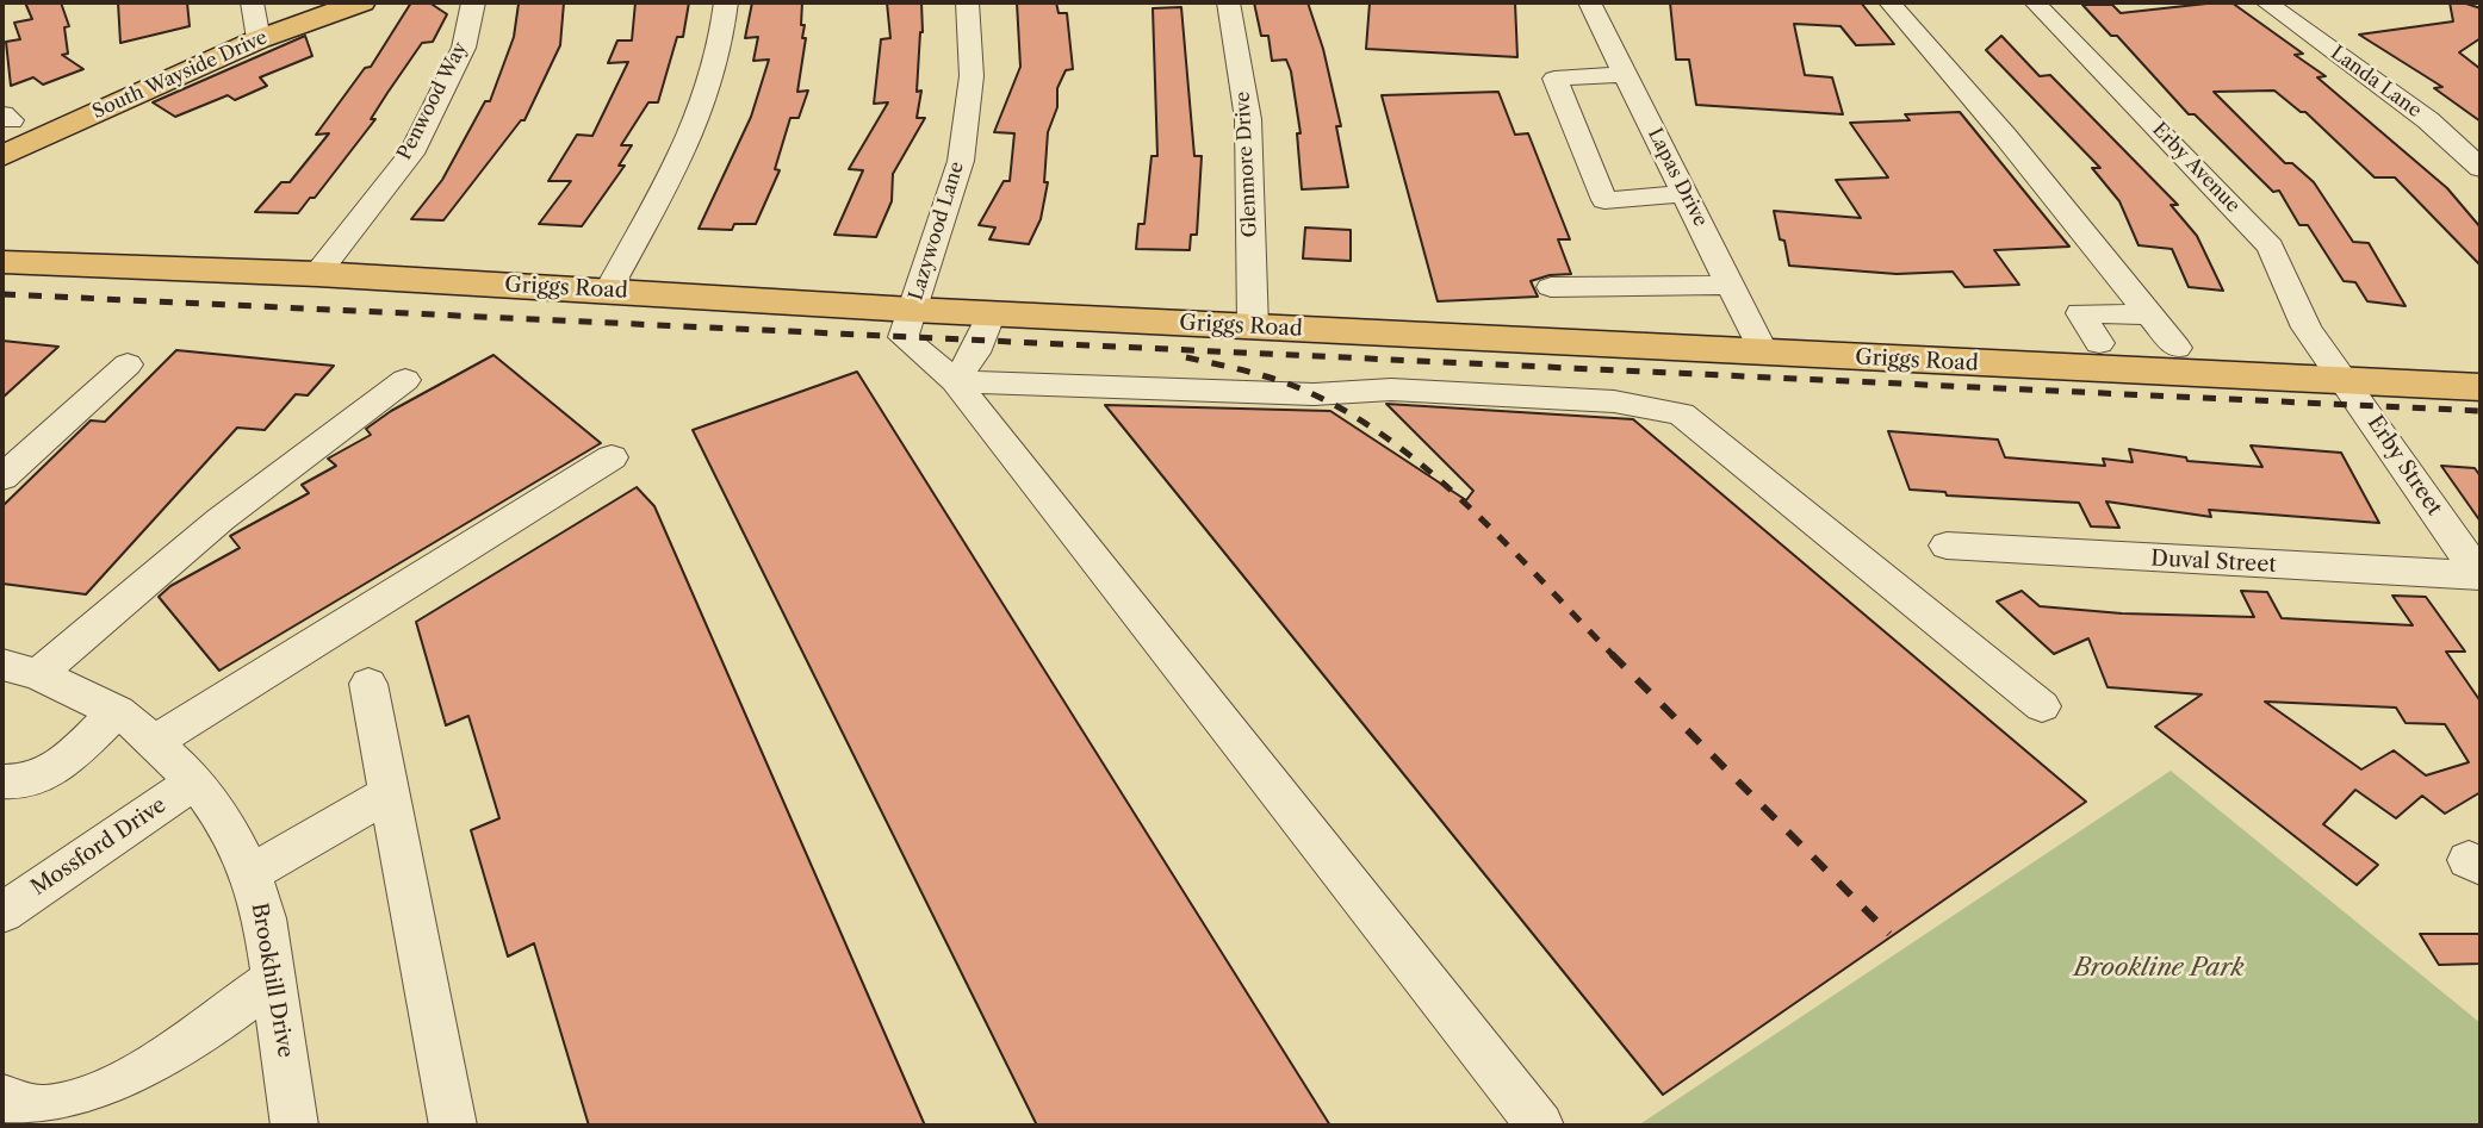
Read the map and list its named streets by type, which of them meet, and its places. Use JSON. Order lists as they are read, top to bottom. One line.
{"streets":{"main road":["South Wayside Drive","Griggs Road"],"street":["Landa Lane","Penwood Way","Glenmore Drive","Erby Avenue","Lapas Drive","Lazywood Lane","Erby Street","Duval Street","Mossford Drive","Brookhill Drive"]},"crossings":[["Penwood Way","Griggs Road"],["Glenmore Drive","Griggs Road"],["Erby Avenue","Griggs Road"],["Erby Avenue","Erby Street"],["Lapas Drive","Griggs Road"],["Lazywood Lane","Griggs Road"],["Griggs Road","Erby Street"],["Erby Street","Duval Street"],["Mossford Drive","Brookhill Drive"]],"parks":["Brookline Park"]}
